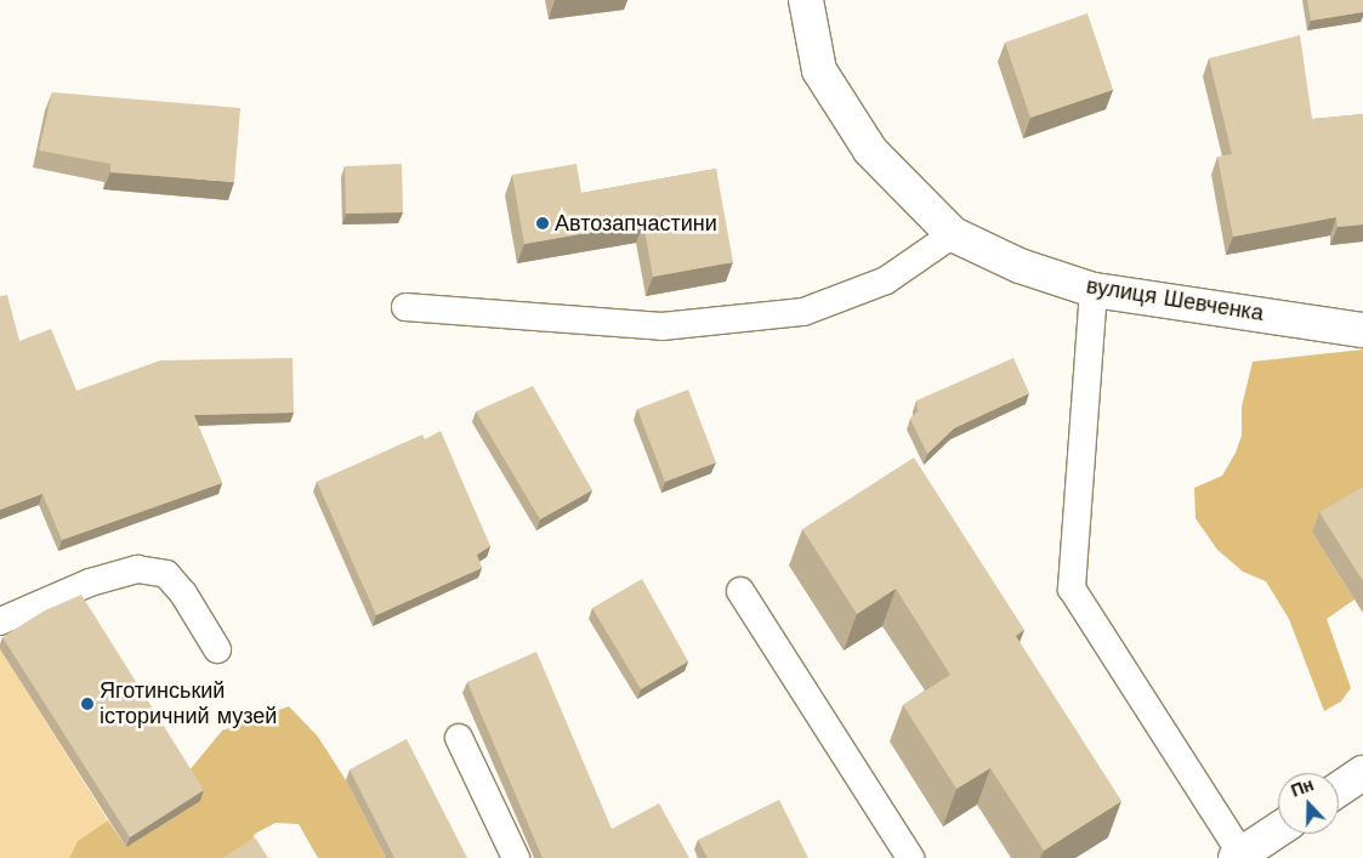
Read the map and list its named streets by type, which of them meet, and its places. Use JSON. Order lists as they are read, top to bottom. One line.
{"streets":{"street":["вулиця Шевченка"]},"places":["Автозапчастини","Яготинський історичний музей"],"north":"top"}
